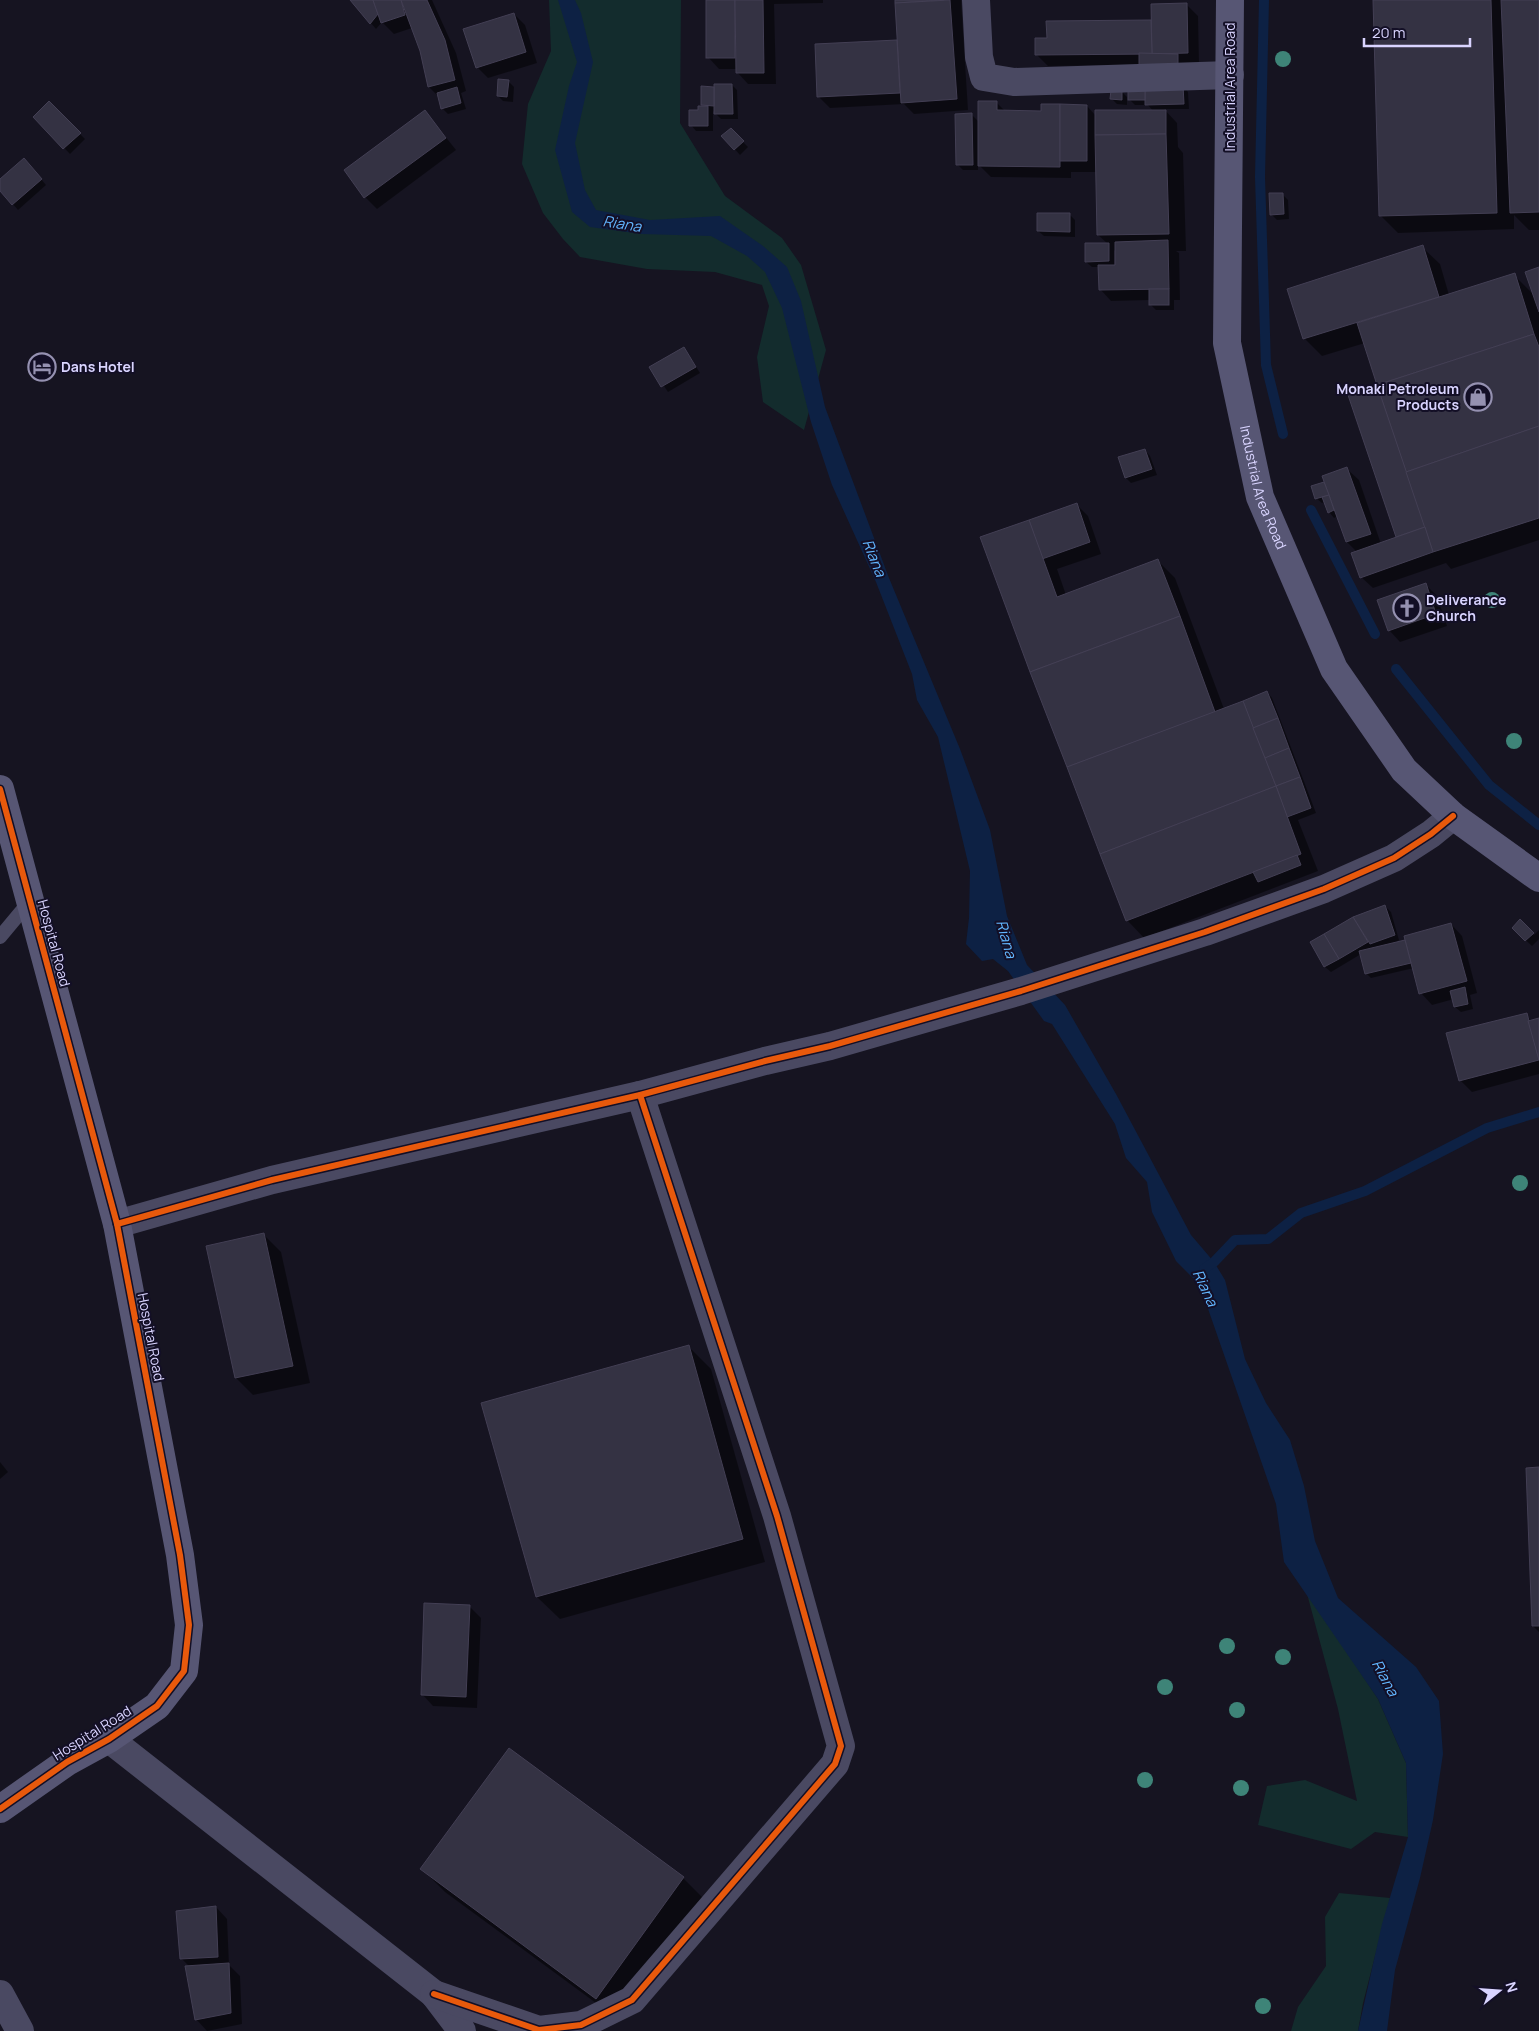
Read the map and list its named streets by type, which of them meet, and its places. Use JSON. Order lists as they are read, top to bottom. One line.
{"streets":{"street":["Industrial Area Road","Hospital Road"]},"water":["Riana"],"places":{"hotel":["Dans Hotel"],"shop":["Monaki Petroleum Products"],"church":["Deliverance Church"]},"scale_bar":"20 m","north":"right"}
